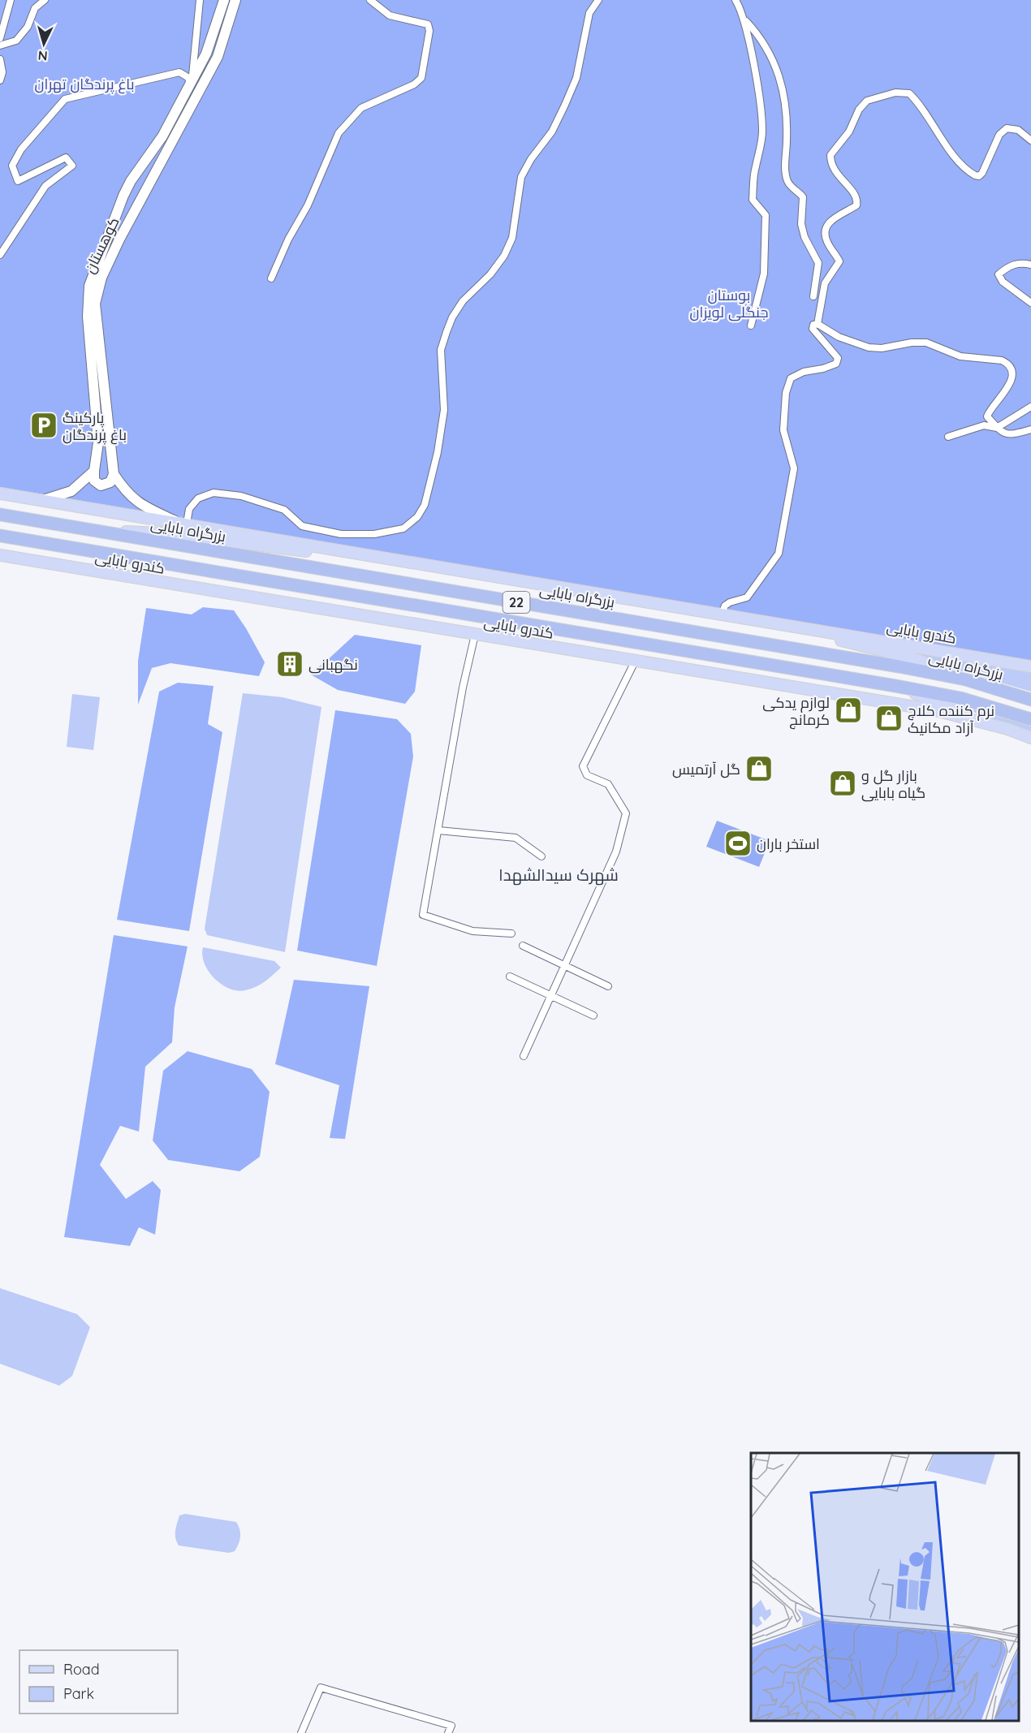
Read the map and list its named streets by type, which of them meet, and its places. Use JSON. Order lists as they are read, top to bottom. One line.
{"streets":{"highway":["بزرگراه بابایی","22"],"main road":["کوهستان","کندرو بابایی"]},"crossings":[["کوهستان","کندرو بابایی"]],"districts":["شهرک سیدالشهدا"],"parks":["باغ پرندگان تهران","بوستان جنگلی لویزان"],"places":{"parking":["پارکینگ باغ پرندگان"],"building":["نگهبانی"],"shop":["لوازم یدکی کرمانج","نرم کننده کلاچ آزاد مکانیک","گل آرتمیس","بازار گل و گیاه بابایی"],"sports":["استخر باران"]},"legend":["Road","Park"],"north":"bottom"}
